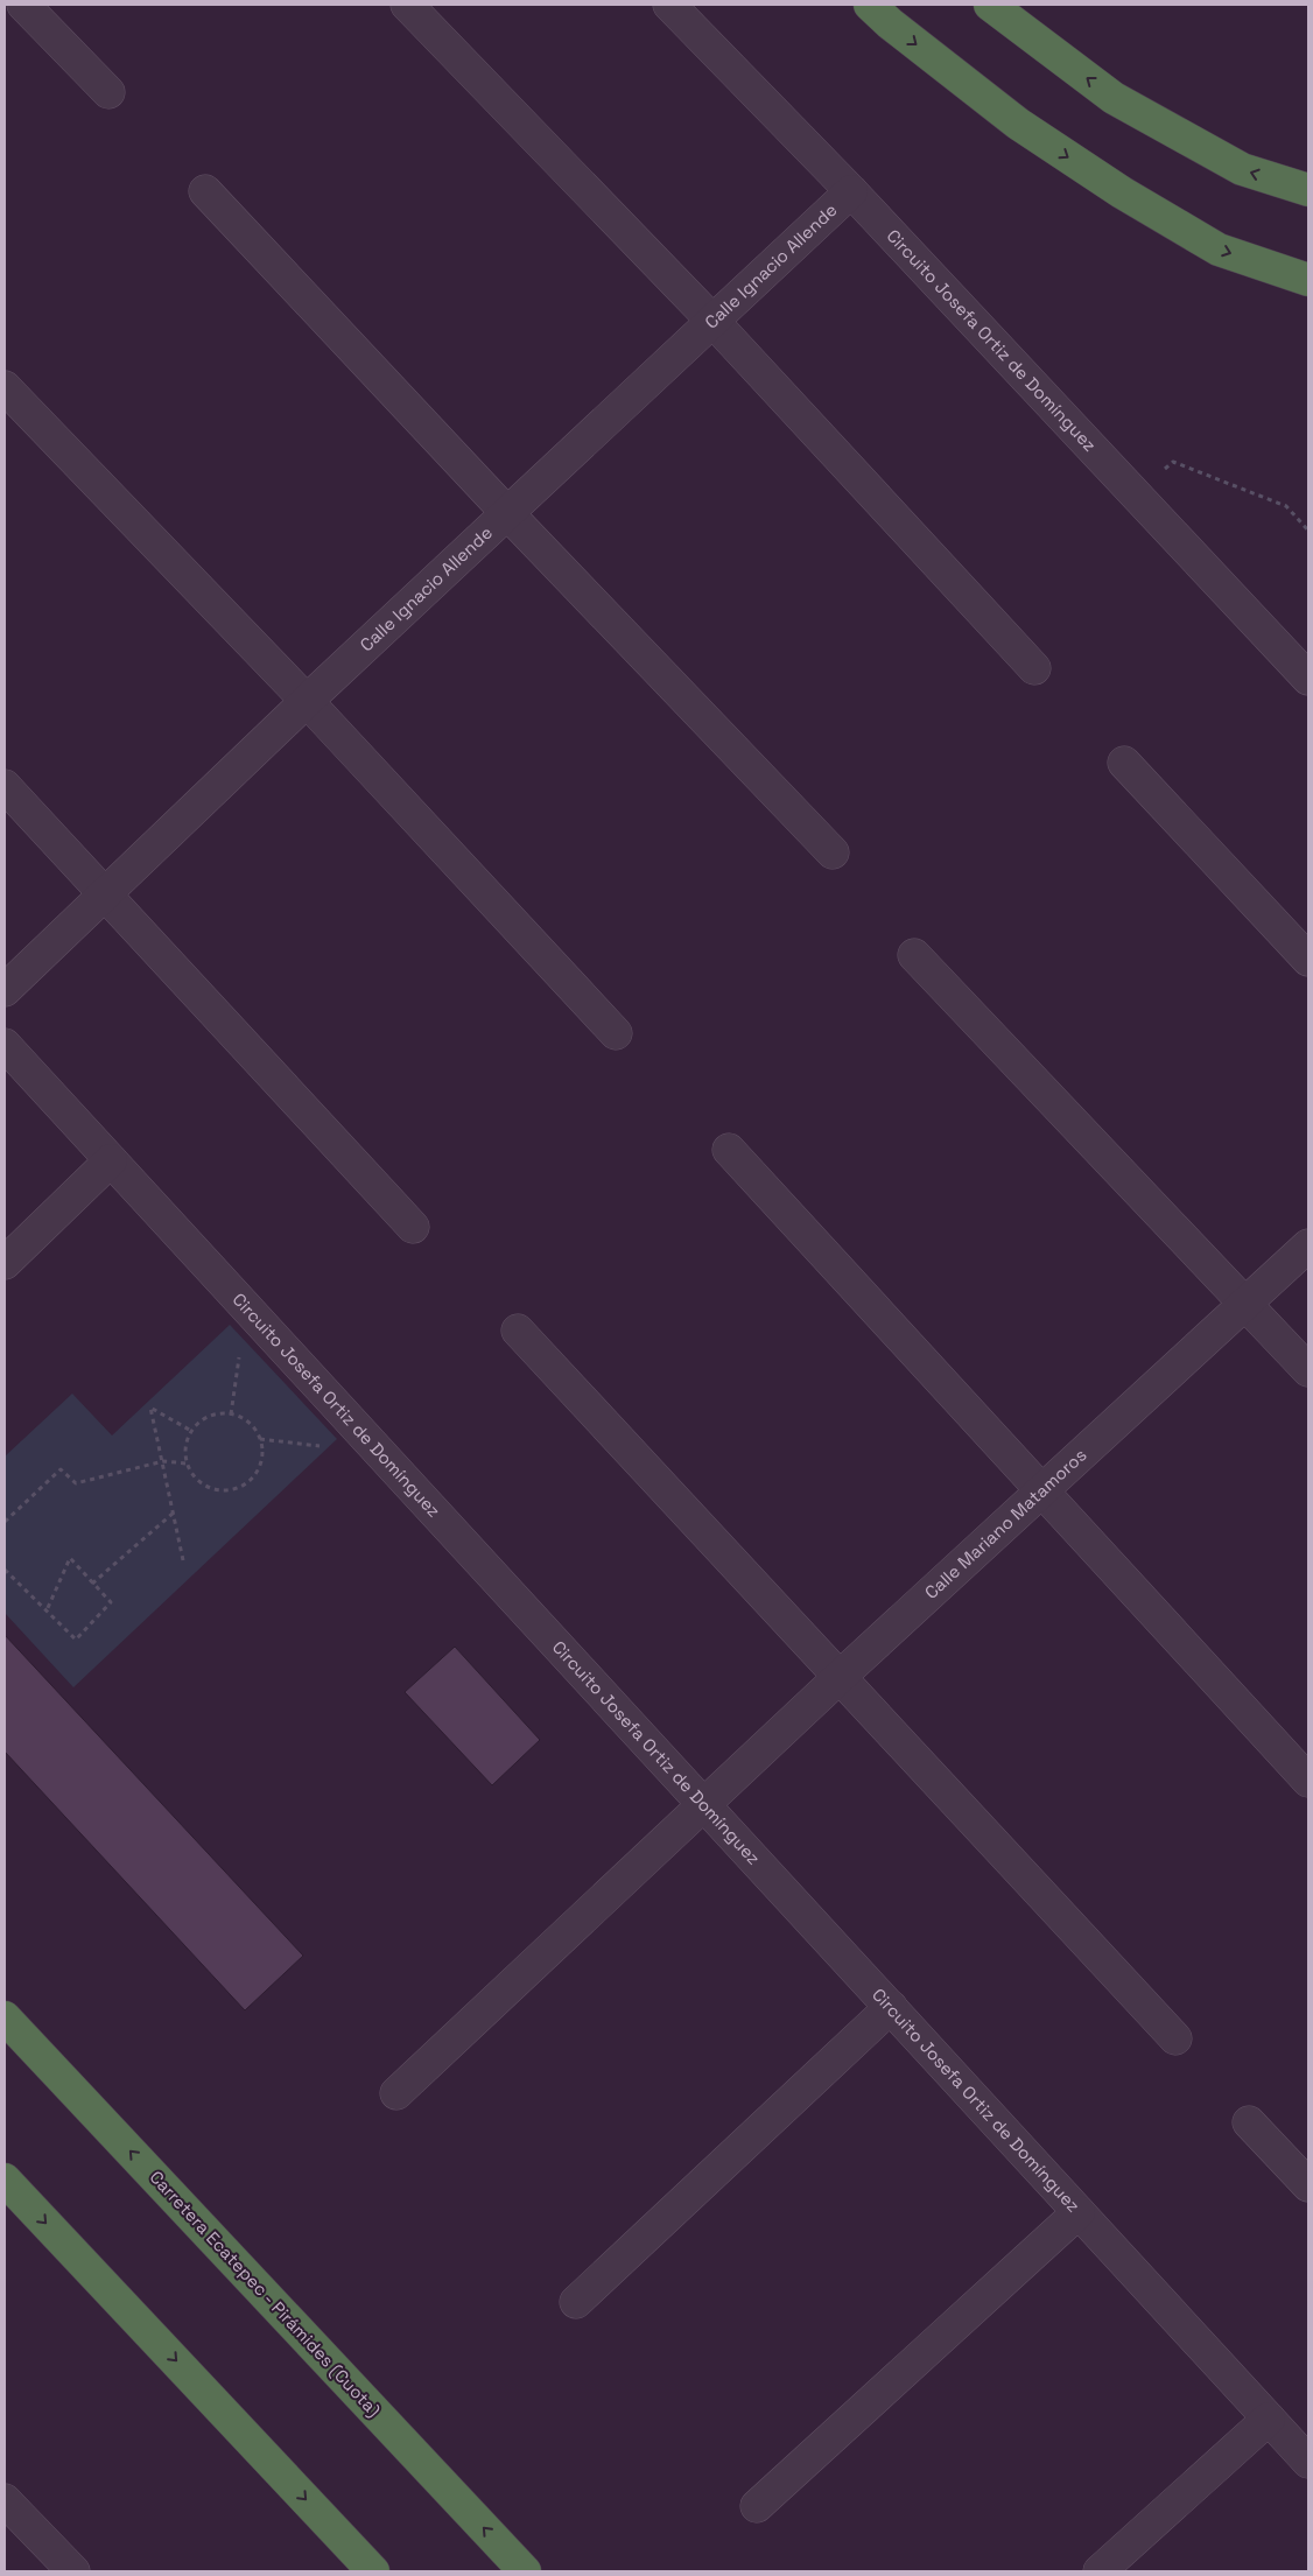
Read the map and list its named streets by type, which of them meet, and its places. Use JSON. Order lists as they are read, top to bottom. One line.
{"streets":{"highway":["Carretera Ecatepec - Pirámides (Cuota)"],"street":["Calle Ignacio Allende","Circuito Josefa Ortiz de Domínguez","Calle Mariano Matamoros"]},"crossings":[["Calle Ignacio Allende","Circuito Josefa Ortiz de Domínguez"],["Circuito Josefa Ortiz de Domínguez","Calle Mariano Matamoros"]]}
